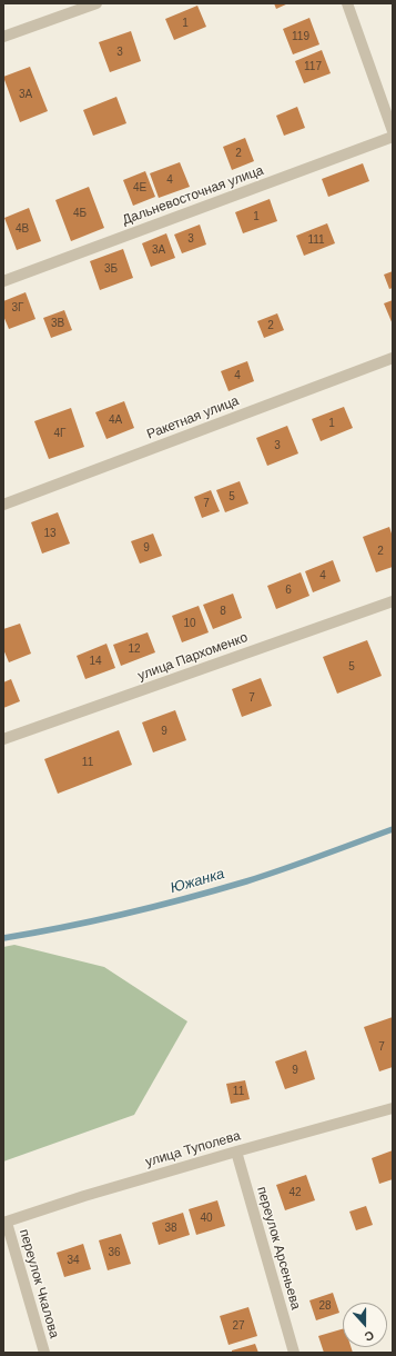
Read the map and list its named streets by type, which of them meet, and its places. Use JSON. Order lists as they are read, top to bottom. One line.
{"streets":{"street":["Дальневосточная улица","Ракетная улица","улица Пархоменко","улица Туполева","переулок Арсеньева","переулок Чкалова"]},"crossings":[["улица Туполева","переулок Арсеньева"],["улица Туполева","переулок Чкалова"]],"water":["Южанка"],"house_numbers":["1","119","3","117","3А","2","4","4Е","4Б","1","4В","3","111","3А","3Б","3Г","3В","2","4","4А","1","4Г","3","5","7","13","9","2","4","6","8","10","12","14","5","7","9","11","7","9","11","42","40","38","36","34","28","27"],"north":"bottom"}
